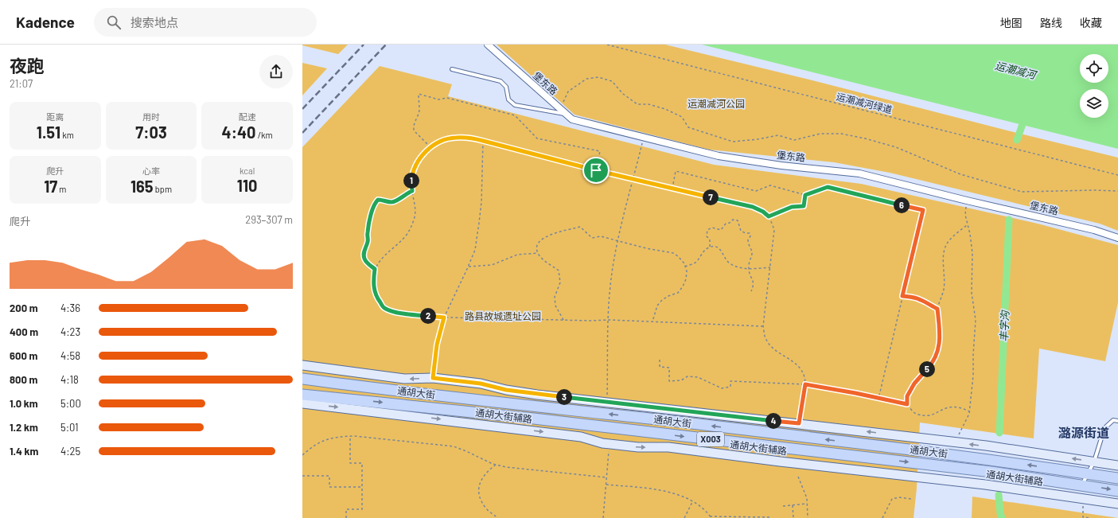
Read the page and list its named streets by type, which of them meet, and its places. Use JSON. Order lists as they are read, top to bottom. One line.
{"streets":{"main road":["通胡大街","X003"],"street":["堡东路","通胡大街辅路"],"path":["运潮减河绿道"]},"districts":["潞源街道"],"water":["运潮减河","丰字沟"],"parks":["运潮减河公园","路县故城遗址公园"],"page":{"header":"Kadence","search":"搜索地点","nav":["地图","路线","收藏"],"heading":["夜跑","21:07"],"stats":[["距离","1.51 km"],["用时","7:03"],["配速","4:40 /km"],["爬升","17 m"],["心率","165 bpm"],["kcal","110"]],"pins":["1","7","6","2","5","3","4"],"chart":["爬升","293–307 m"],"list":[{"name":"200 m","note":"4:36"},{"name":"400 m","note":"4:23"},{"name":"600 m","note":"4:58"},{"name":"800 m","note":"4:18"},{"name":"1.0 km","note":"5:00"},{"name":"1.2 km","note":"5:01"},{"name":"1.4 km","note":"4:25"}]}}
